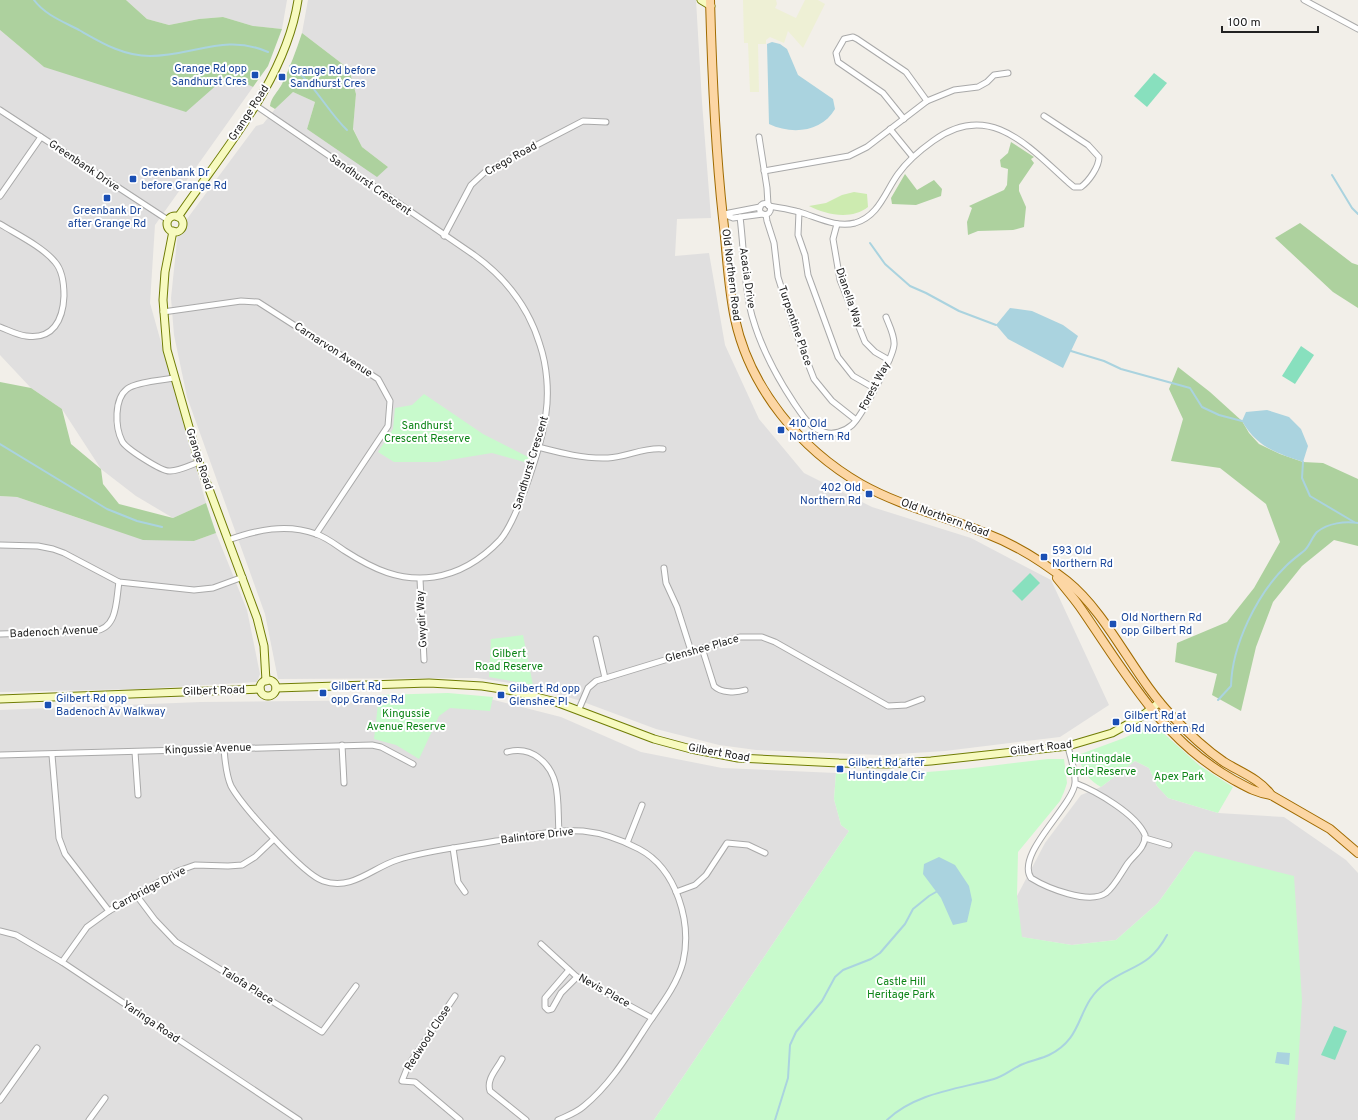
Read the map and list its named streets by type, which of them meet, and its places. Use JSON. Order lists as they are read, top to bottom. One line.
{"streets":{"main road":["Grange Road","Old Northern Road","Gilbert Road"],"street":["Crego Road","Greenbank Drive","Sandhurst Crescent","Acacia Drive","Dianella Way","Turpentine Place","Carnarvon Avenue","Forest Way","Gwydir Way","Badenoch Avenue","Glenshee Place","Kingussie Avenue","Balintore Drive","Carrbridge Drive","Talofa Place","Nevis Place","Yaringa Road","Redwood Close"]},"crossings":[["Grange Road","Greenbank Drive"],["Grange Road","Sandhurst Crescent"],["Grange Road","Carnarvon Avenue"],["Grange Road","Gilbert Road"],["Crego Road","Sandhurst Crescent"],["Sandhurst Crescent","Carnarvon Avenue"],["Sandhurst Crescent","Gwydir Way"],["Old Northern Road","Gilbert Road"],["Acacia Drive","Forest Way"],["Dianella Way","Forest Way"],["Turpentine Place","Forest Way"],["Glenshee Place","Gilbert Road"],["Kingussie Avenue","Balintore Drive"],["Balintore Drive","Carrbridge Drive"],["Balintore Drive","Nevis Place"],["Carrbridge Drive","Talofa Place"],["Carrbridge Drive","Yaringa Road"]],"parks":["Sandhurst Crescent Reserve","Gilbert Road Reserve","Kingussie Avenue Reserve","Huntingdale Circle Reserve","Apex Park","Castle Hill Heritage Park"],"places":{"transit":["Grange Rd opp Sandhurst Cres","Grange Rd before Sandhurst Cres","Greenbank Dr before Grange Rd","Greenbank Dr after Grange Rd","410 Old Northern Rd","402 Old Northern Rd","593 Old Northern Rd","Old Northern Rd opp Gilbert Rd","Gilbert Rd opp Grange Rd","Gilbert Rd opp Glenshee Pl","Gilbert Rd opp Badenoch Av Walkway","Gilbert Rd at Old Northern Rd","Gilbert Rd after Huntingdale Cir"]},"scale_bar":"100 m"}
